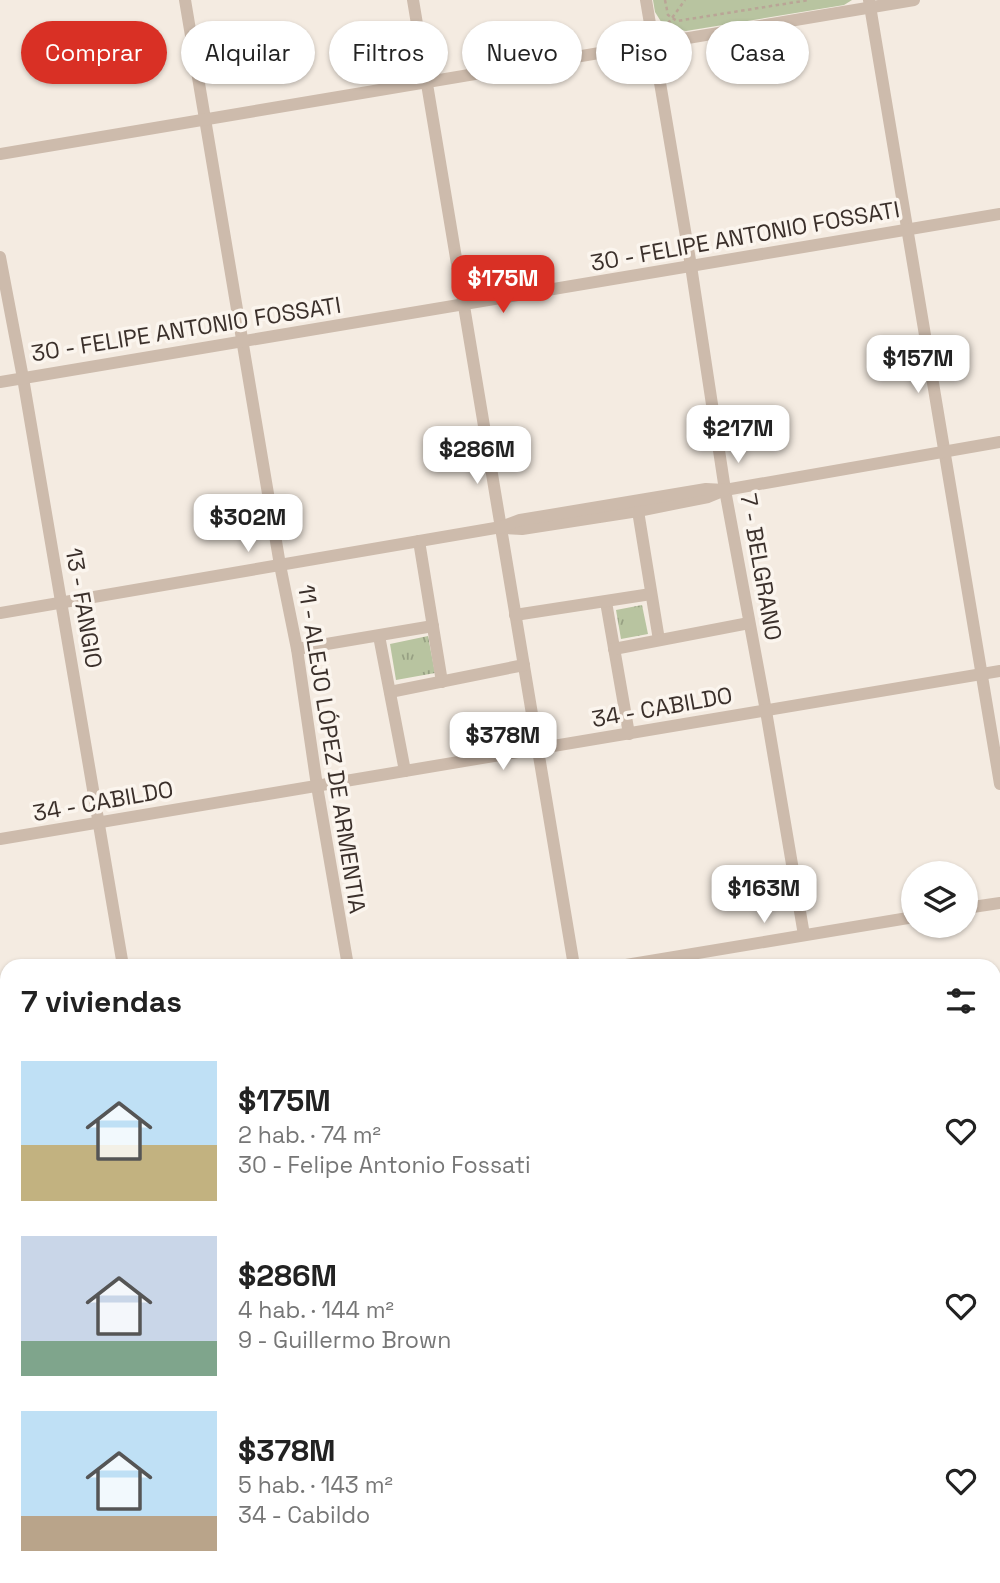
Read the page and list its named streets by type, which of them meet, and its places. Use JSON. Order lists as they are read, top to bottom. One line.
{"streets":{"street":["30 - FELIPE ANTONIO FOSSATI","7 - BELGRANO","13 - FANGIO","34 - CABILDO","11 - ALEJO LÓPEZ DE ARMENTIA"]},"crossings":[["30 - FELIPE ANTONIO FOSSATI","7 - BELGRANO"],["30 - FELIPE ANTONIO FOSSATI","13 - FANGIO"],["30 - FELIPE ANTONIO FOSSATI","11 - ALEJO LÓPEZ DE ARMENTIA"],["7 - BELGRANO","34 - CABILDO"],["13 - FANGIO","34 - CABILDO"],["34 - CABILDO","11 - ALEJO LÓPEZ DE ARMENTIA"]],"page":{"chip":["Comprar","Alquilar","Filtros","Nuevo","Piso","Casa"],"price":["$175M","$157M","$217M","$286M","$302M","$378M","$163M"],"heading":"7 viviendas","list":[{"name":"$175M","note":"2 hab. · 74 m² · 30 - Felipe Antonio Fossati"},{"name":"$286M","note":"4 hab. · 144 m² · 9 - Guillermo Brown"},{"name":"$378M","note":"5 hab. · 143 m² · 34 - Cabildo"}]}}
